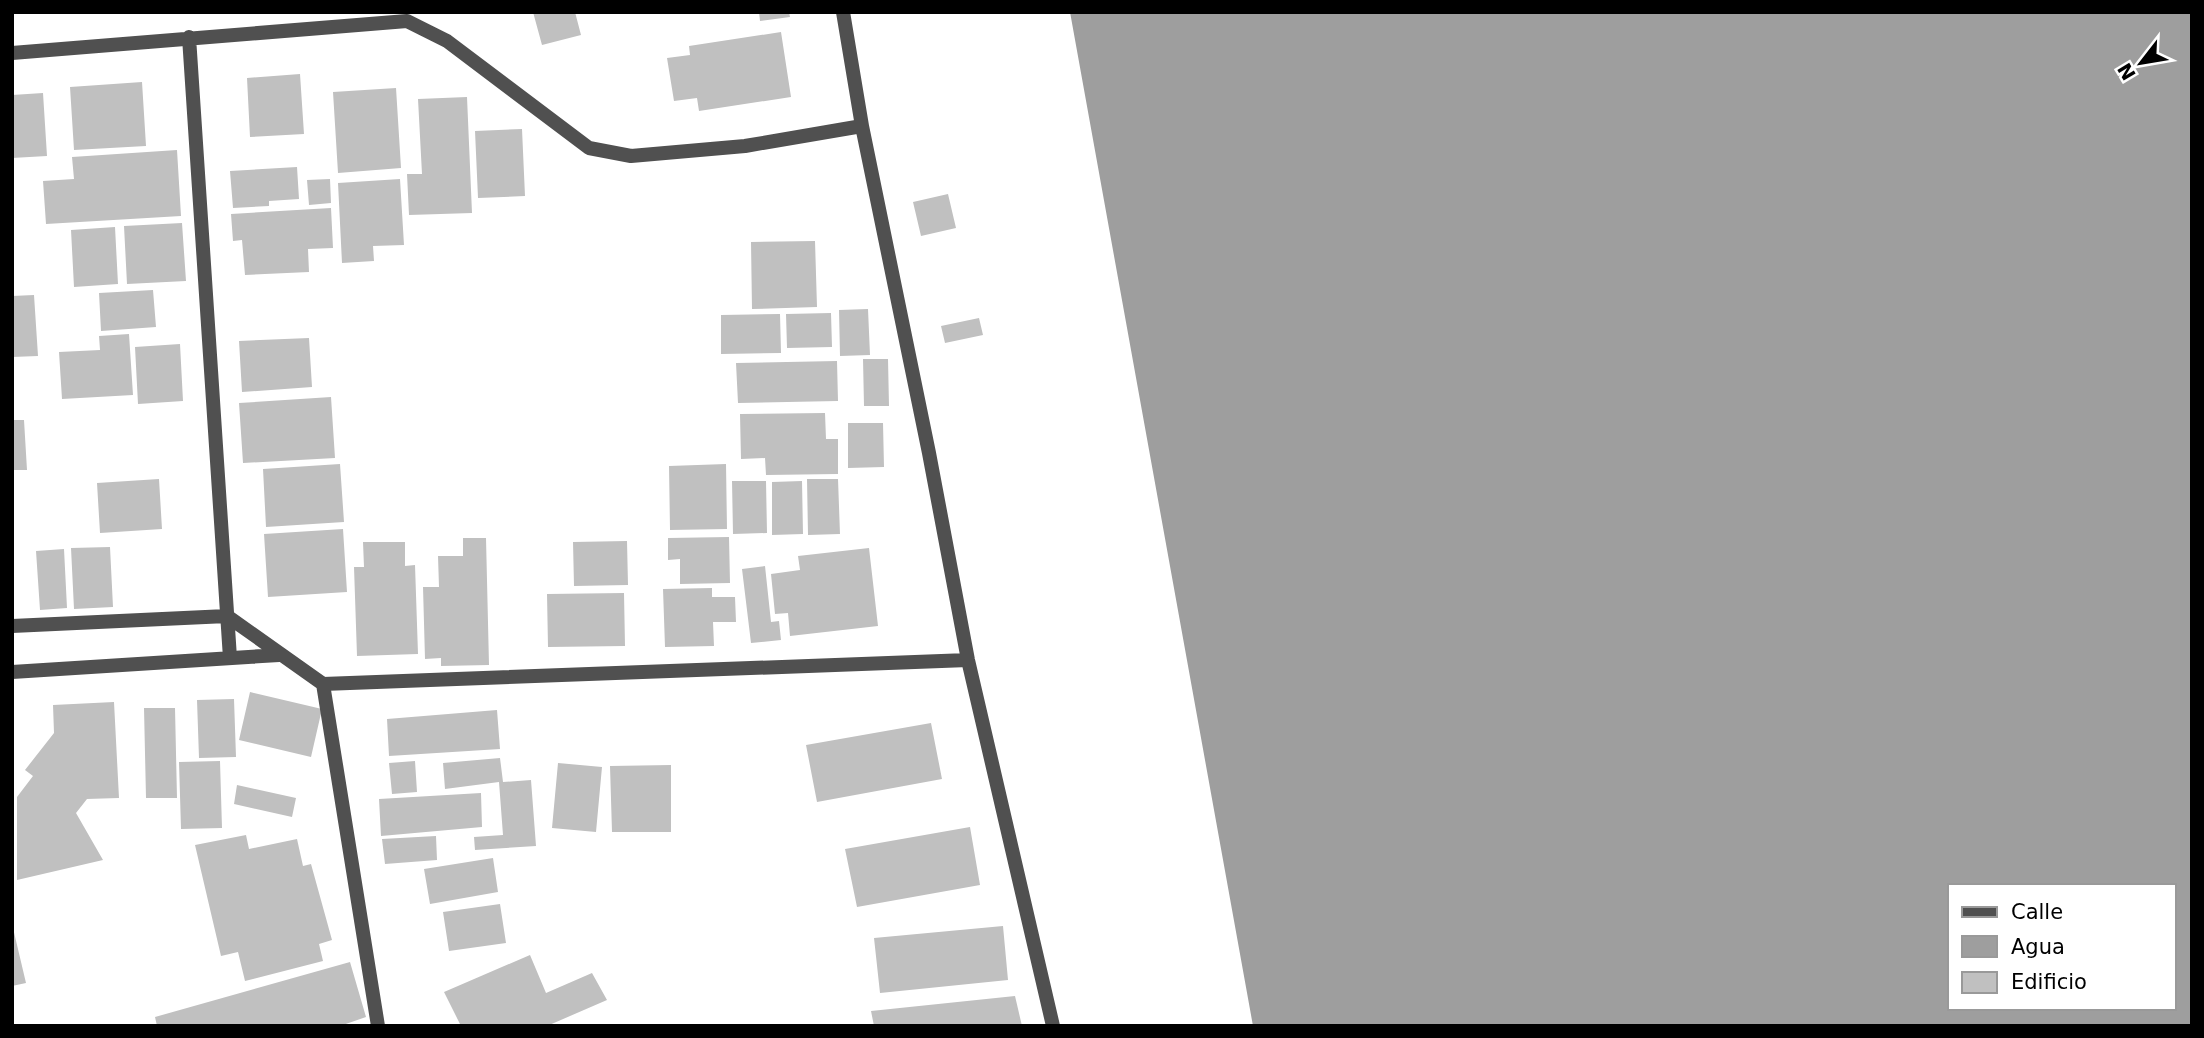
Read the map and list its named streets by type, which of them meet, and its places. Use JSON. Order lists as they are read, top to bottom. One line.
{"legend":["Calle","Agua","Edificio"],"north":"bottom left"}
